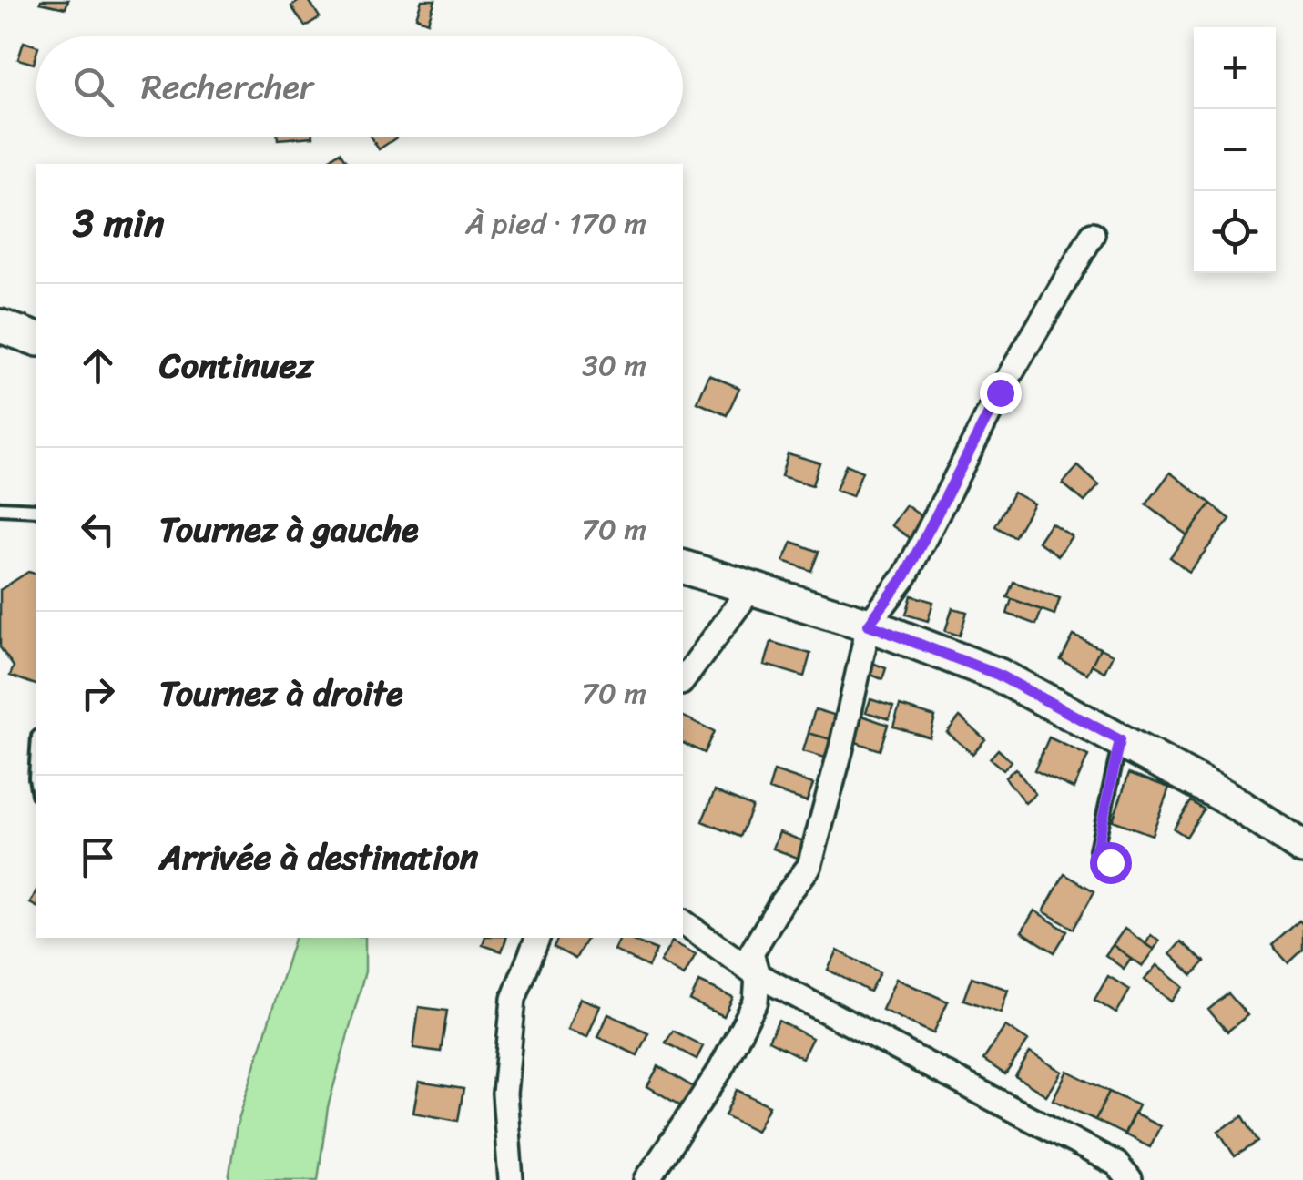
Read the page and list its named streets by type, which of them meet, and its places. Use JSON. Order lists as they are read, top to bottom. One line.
{"page":{"map_buttons":["+","−"],"search":"Rechercher","heading":["3 min","À pied · 170 m"],"list":[["Continuez","30 m"],["Tournez à gauche","70 m"],["Tournez à droite","70 m"],"Arrivée à destination"]}}
